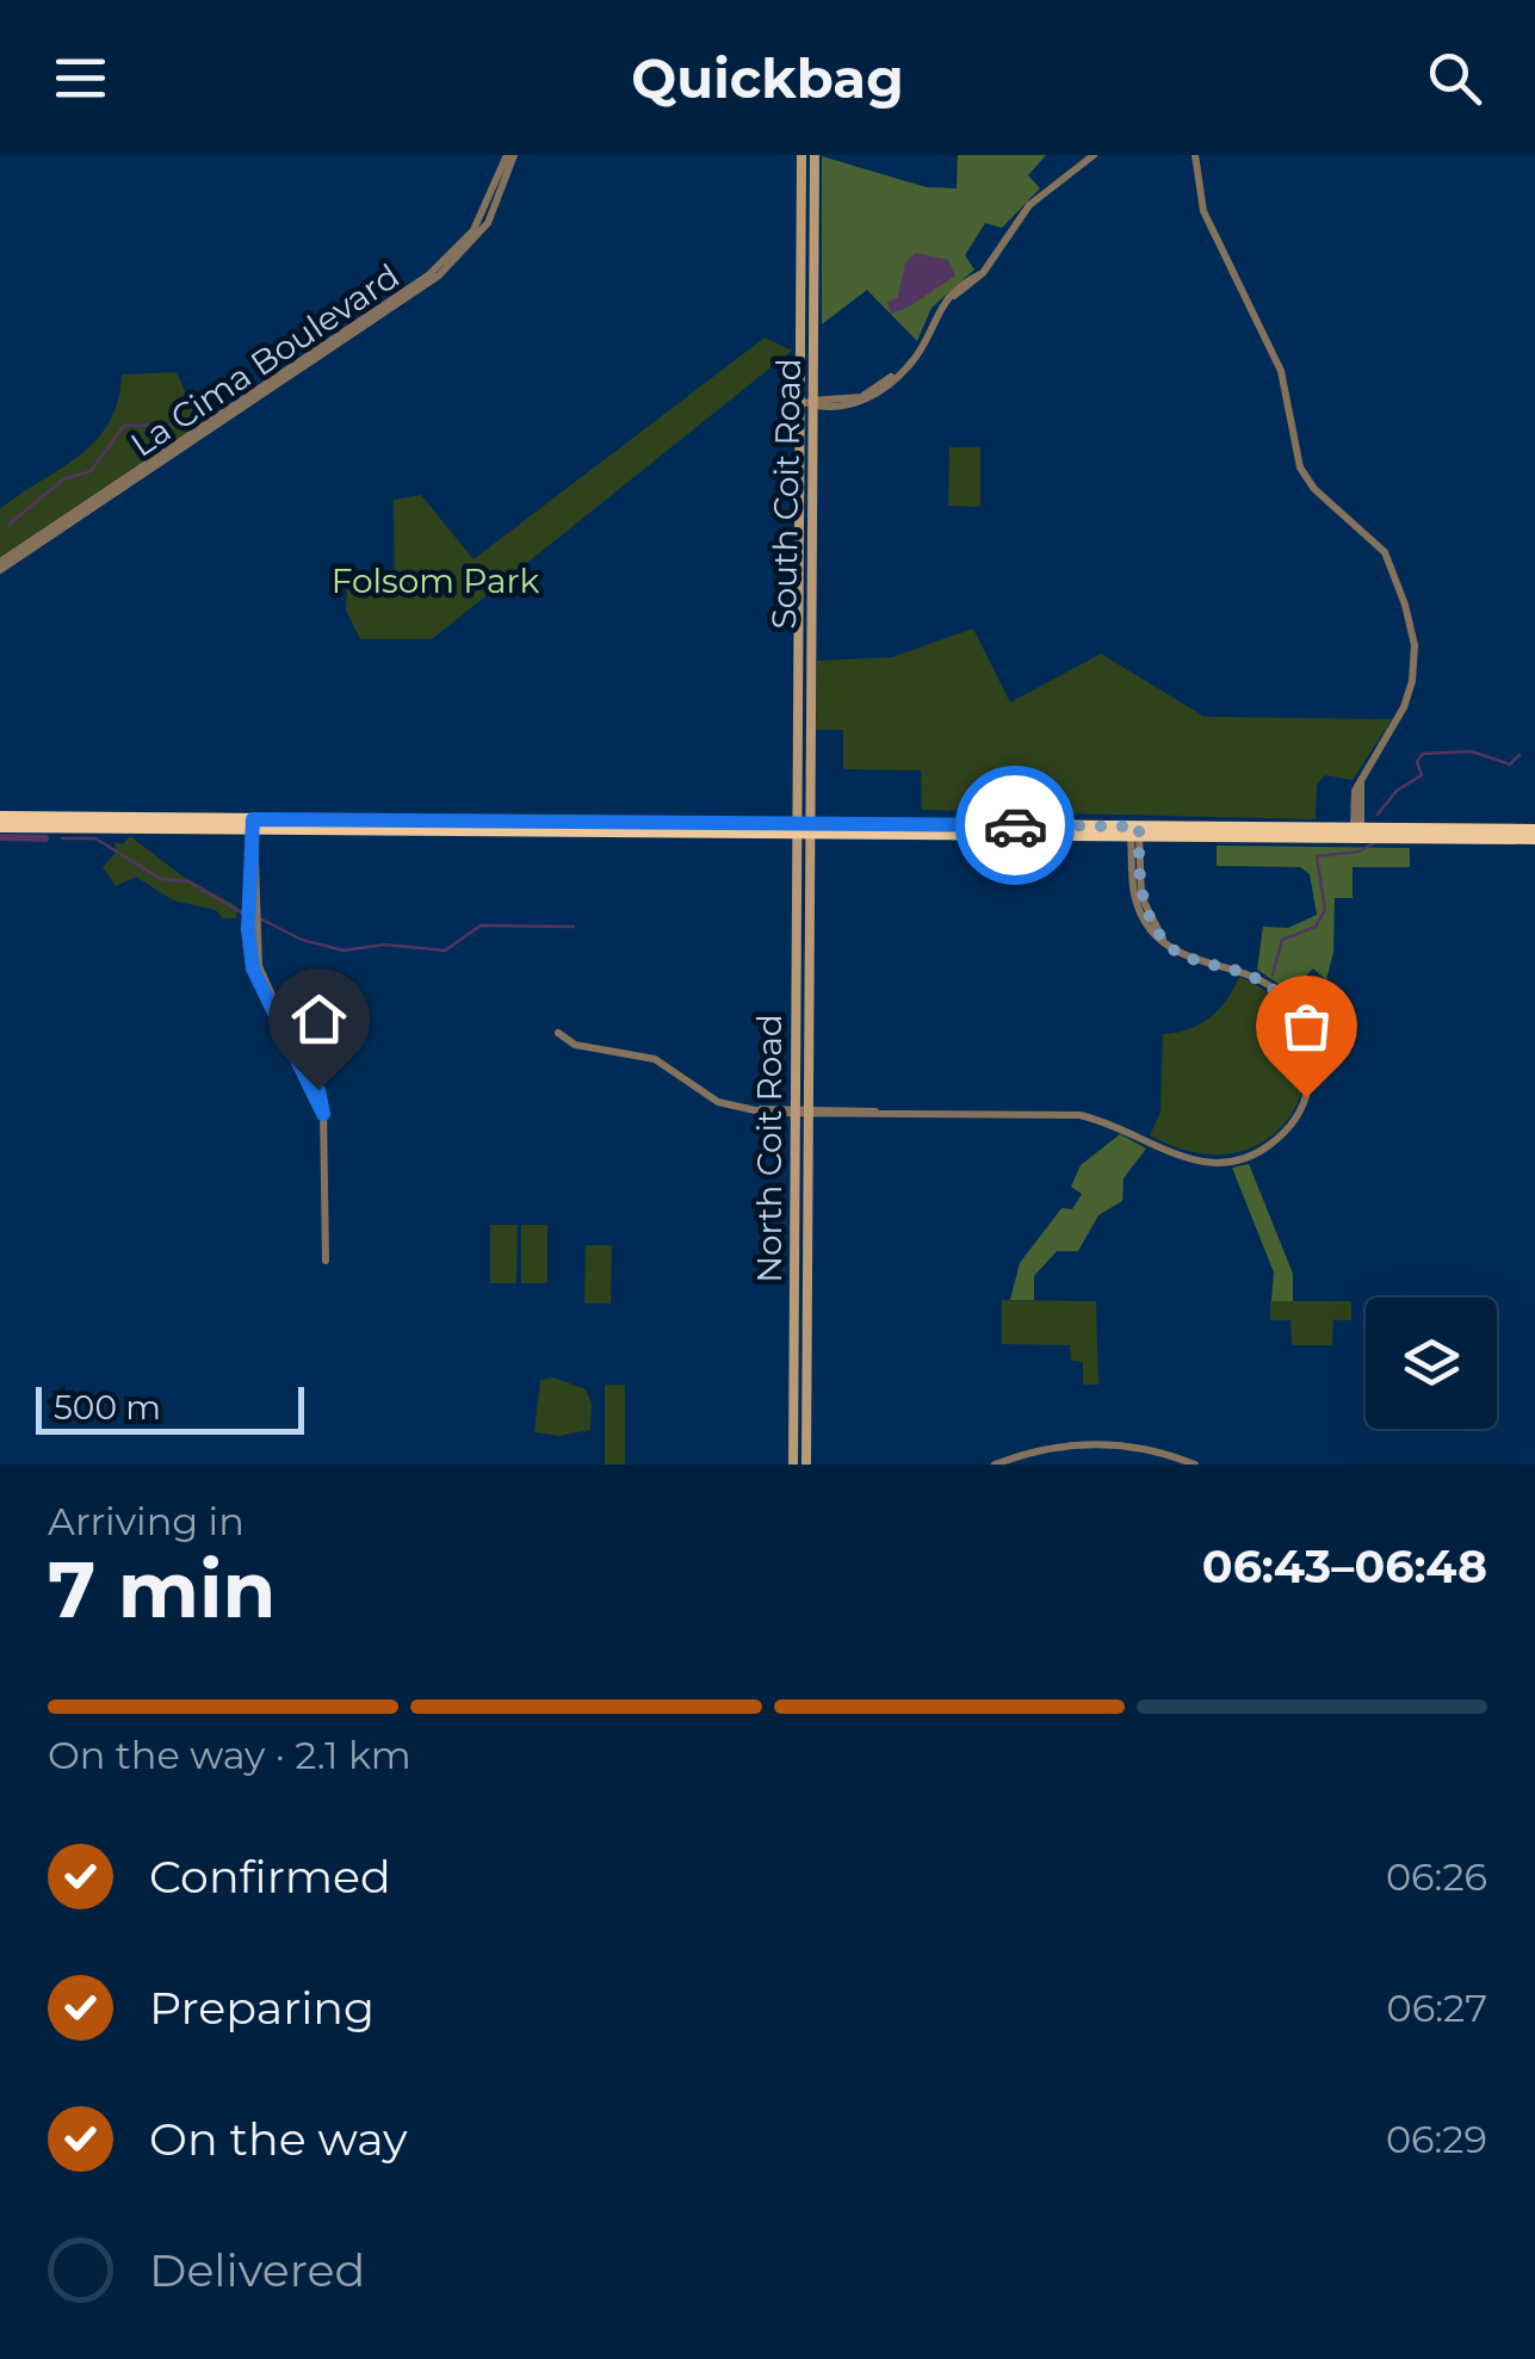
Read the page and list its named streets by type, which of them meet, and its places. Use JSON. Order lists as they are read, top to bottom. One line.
{"streets":{"main road":["South Coit Road","North Coit Road"],"street":["La Cima Boulevard"]},"crossings":[["South Coit Road","North Coit Road"]],"parks":["Folsom Park"],"scale_bar":"500 m","page":{"header":"Quickbag","scale":"500 m","heading":["7 min","Arriving in","06:43–06:48"],"bar":"On the way · 2.1 km","list":[["Confirmed","06:26"],["Preparing","06:27"],["On the way","06:29"],"Delivered"]}}
